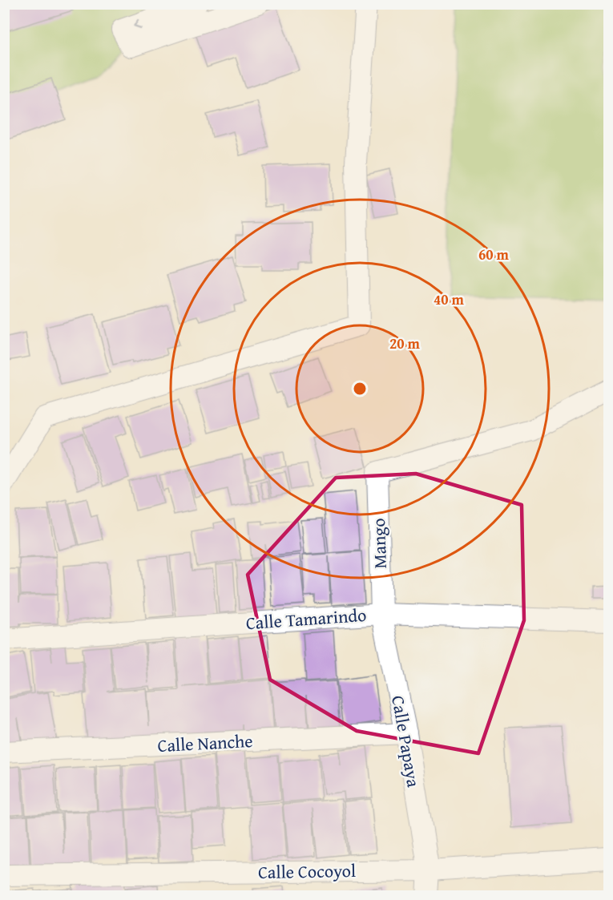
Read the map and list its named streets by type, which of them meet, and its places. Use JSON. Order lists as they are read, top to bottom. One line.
{"streets":{"street":["Mango","Calle Tamarindo","Calle Papaya","Calle Nanche","Calle Cocoyol"]},"crossings":[["Mango","Calle Tamarindo"],["Mango","Calle Papaya"],["Calle Tamarindo","Calle Papaya"],["Calle Papaya","Calle Nanche"],["Calle Papaya","Calle Cocoyol"]],"rings":["60 m","40 m","20 m"]}
